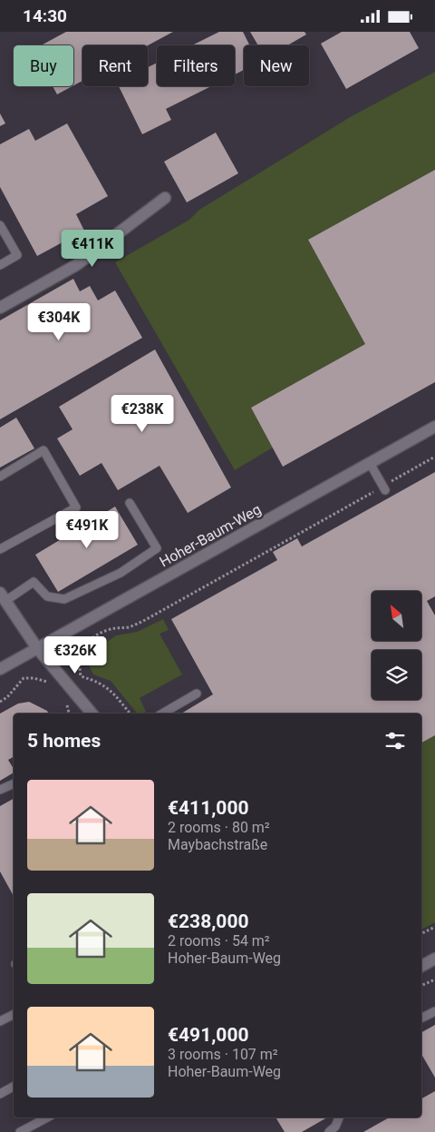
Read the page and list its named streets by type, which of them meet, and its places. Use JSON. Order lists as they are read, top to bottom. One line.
{"streets":{"street":["Hoher-Baum-Weg"]},"north":"top left","page":{"status":"14:30","chip":["Buy","Rent","Filters","New"],"price":["€411K","€304K","€238K","€491K","€326K"],"heading":"5 homes","list":[{"name":"€411,000","note":"2 rooms · 80 m² · Maybachstraße"},{"name":"€238,000","note":"2 rooms · 54 m² · Hoher-Baum-Weg"},{"name":"€491,000","note":"3 rooms · 107 m² · Hoher-Baum-Weg"}]}}
